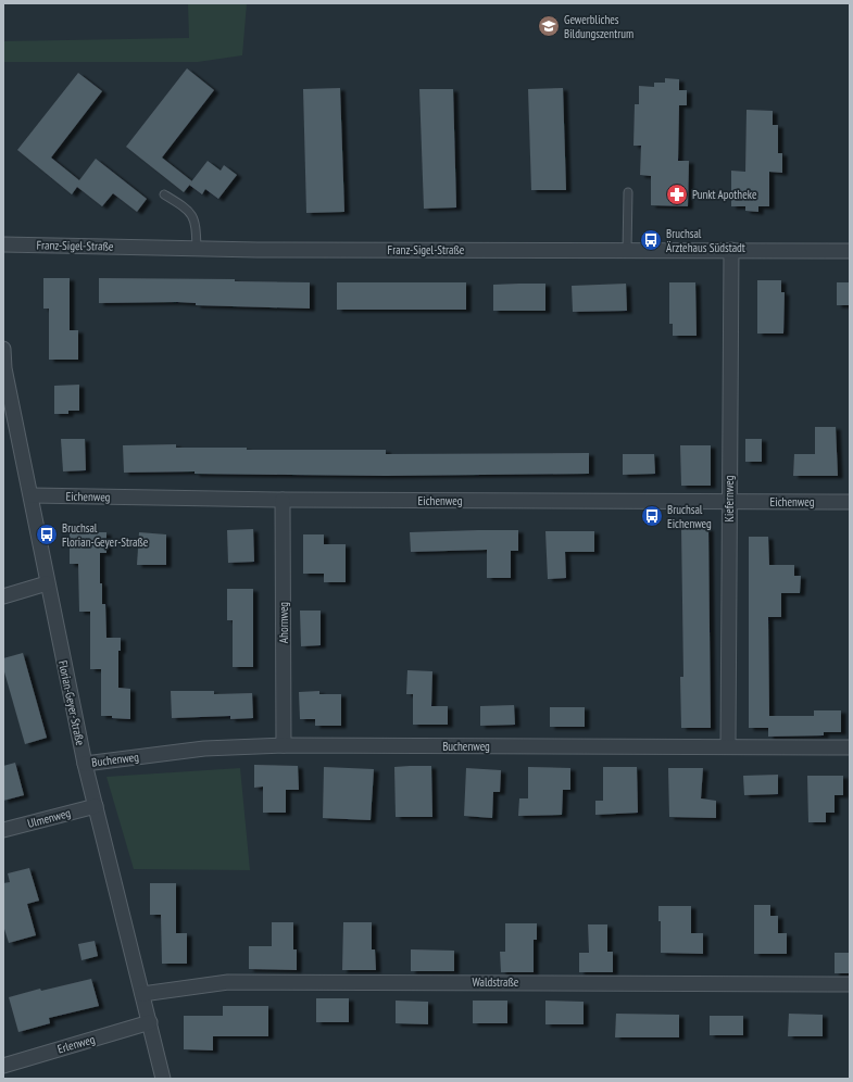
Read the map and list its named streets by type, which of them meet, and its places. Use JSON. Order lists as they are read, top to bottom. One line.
{"streets":{"street":["Franz-Sigel-Straße","Eichenweg","Kiefernweg","Ahornweg","Florian-Geyer-Straße","Buchenweg","Ulmenweg","Waldstraße","Erlenweg"]},"crossings":[["Franz-Sigel-Straße","Kiefernweg"],["Eichenweg","Kiefernweg"],["Eichenweg","Ahornweg"],["Eichenweg","Florian-Geyer-Straße"],["Kiefernweg","Buchenweg"],["Ahornweg","Buchenweg"],["Florian-Geyer-Straße","Buchenweg"],["Florian-Geyer-Straße","Ulmenweg"],["Florian-Geyer-Straße","Waldstraße"],["Florian-Geyer-Straße","Erlenweg"]],"places":{"school or university":["Gewerbliches Bildungszentrum"],"pharmacy":["Punkt Apotheke"],"bus stop":["Bruchsal Ärztehaus Südstadt","Bruchsal Eichenweg","Bruchsal Florian-Geyer-Straße"]}}
